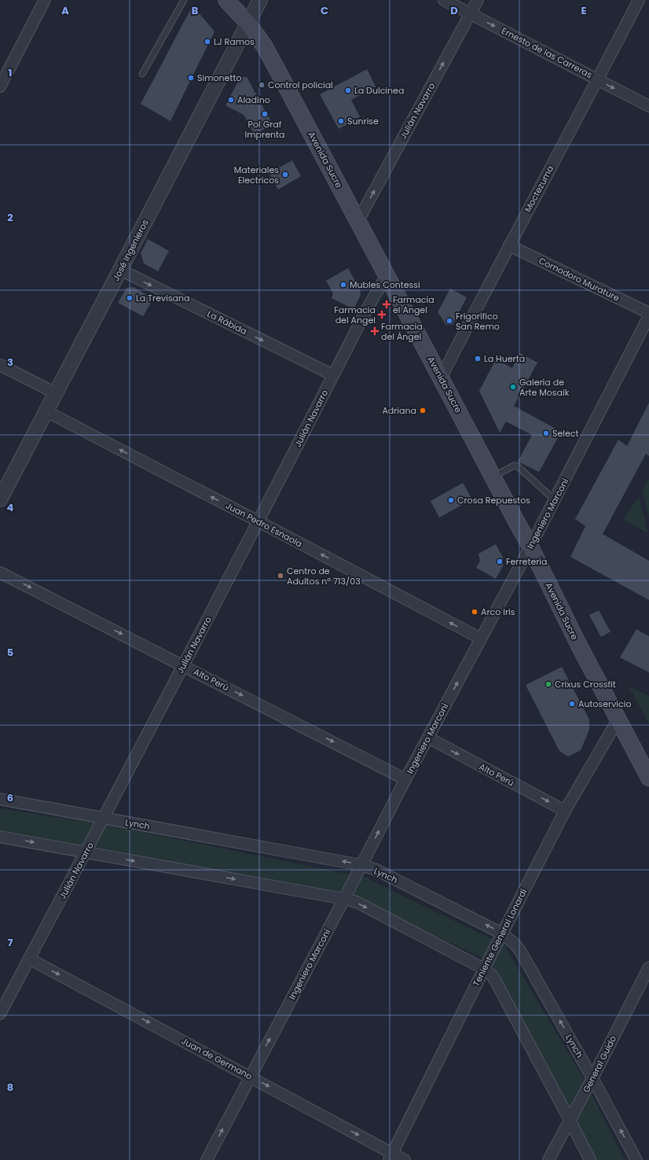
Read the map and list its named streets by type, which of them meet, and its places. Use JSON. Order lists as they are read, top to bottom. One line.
{"streets":{"main road":["Avenida Sucre"],"street":["Ernesto de las Carreras","Julián Navarro","Moctezuma","José Ingenieros","Comodoro Murature","La Rábida","Ingeniero Marconi","Juan Pedro Esnaola","Alto Perú","Lynch","Teniente General Lonardi","Juan de Germano","General Guido"]},"crossings":[["Ernesto de las Carreras","Julián Navarro"],["Ernesto de las Carreras","Moctezuma"],["Julián Navarro","Avenida Sucre"],["Julián Navarro","La Rábida"],["Julián Navarro","Juan Pedro Esnaola"],["Julián Navarro","Alto Perú"],["Julián Navarro","Lynch"],["Julián Navarro","Juan de Germano"],["Avenida Sucre","Moctezuma"],["Avenida Sucre","José Ingenieros"],["Avenida Sucre","Ingeniero Marconi"],["Avenida Sucre","Teniente General Lonardi"],["Moctezuma","Comodoro Murature"],["José Ingenieros","La Rábida"],["José Ingenieros","Juan Pedro Esnaola"],["Ingeniero Marconi","Juan Pedro Esnaola"],["Ingeniero Marconi","Alto Perú"],["Ingeniero Marconi","Lynch"],["Ingeniero Marconi","Juan de Germano"],["Alto Perú","Teniente General Lonardi"],["Lynch","Teniente General Lonardi"],["Lynch","General Guido"],["Teniente General Lonardi","Juan de Germano"]],"one_way":["Ernesto de las Carreras","La Rábida","Ingeniero Marconi","Juan Pedro Esnaola","Alto Perú","Juan de Germano"],"places":{"other":["LJ Ramos","Simonetto","Control policial","La Dulcinea","Aladino","Pol Graf Imprenta","Sunrise","Materiales Electricos","Mubles Contessi","La Trevisana","Frigorífico San Remo","La Huerta","Galería de Arte Mosaik","Adriana","Select","Crosa Repuestos","Ferretería","Centro de Adultos nº 713/03","Arco Iris","Crixus Crossfit","Autoservicio"],"health":["Farmacia el Angel","Farmacia del Angel","Farmacia del Ángel"]},"grid":{"columns":["A","B","C","D","E"],"rows":["1","2","3","4","5","6","7","8"]}}
